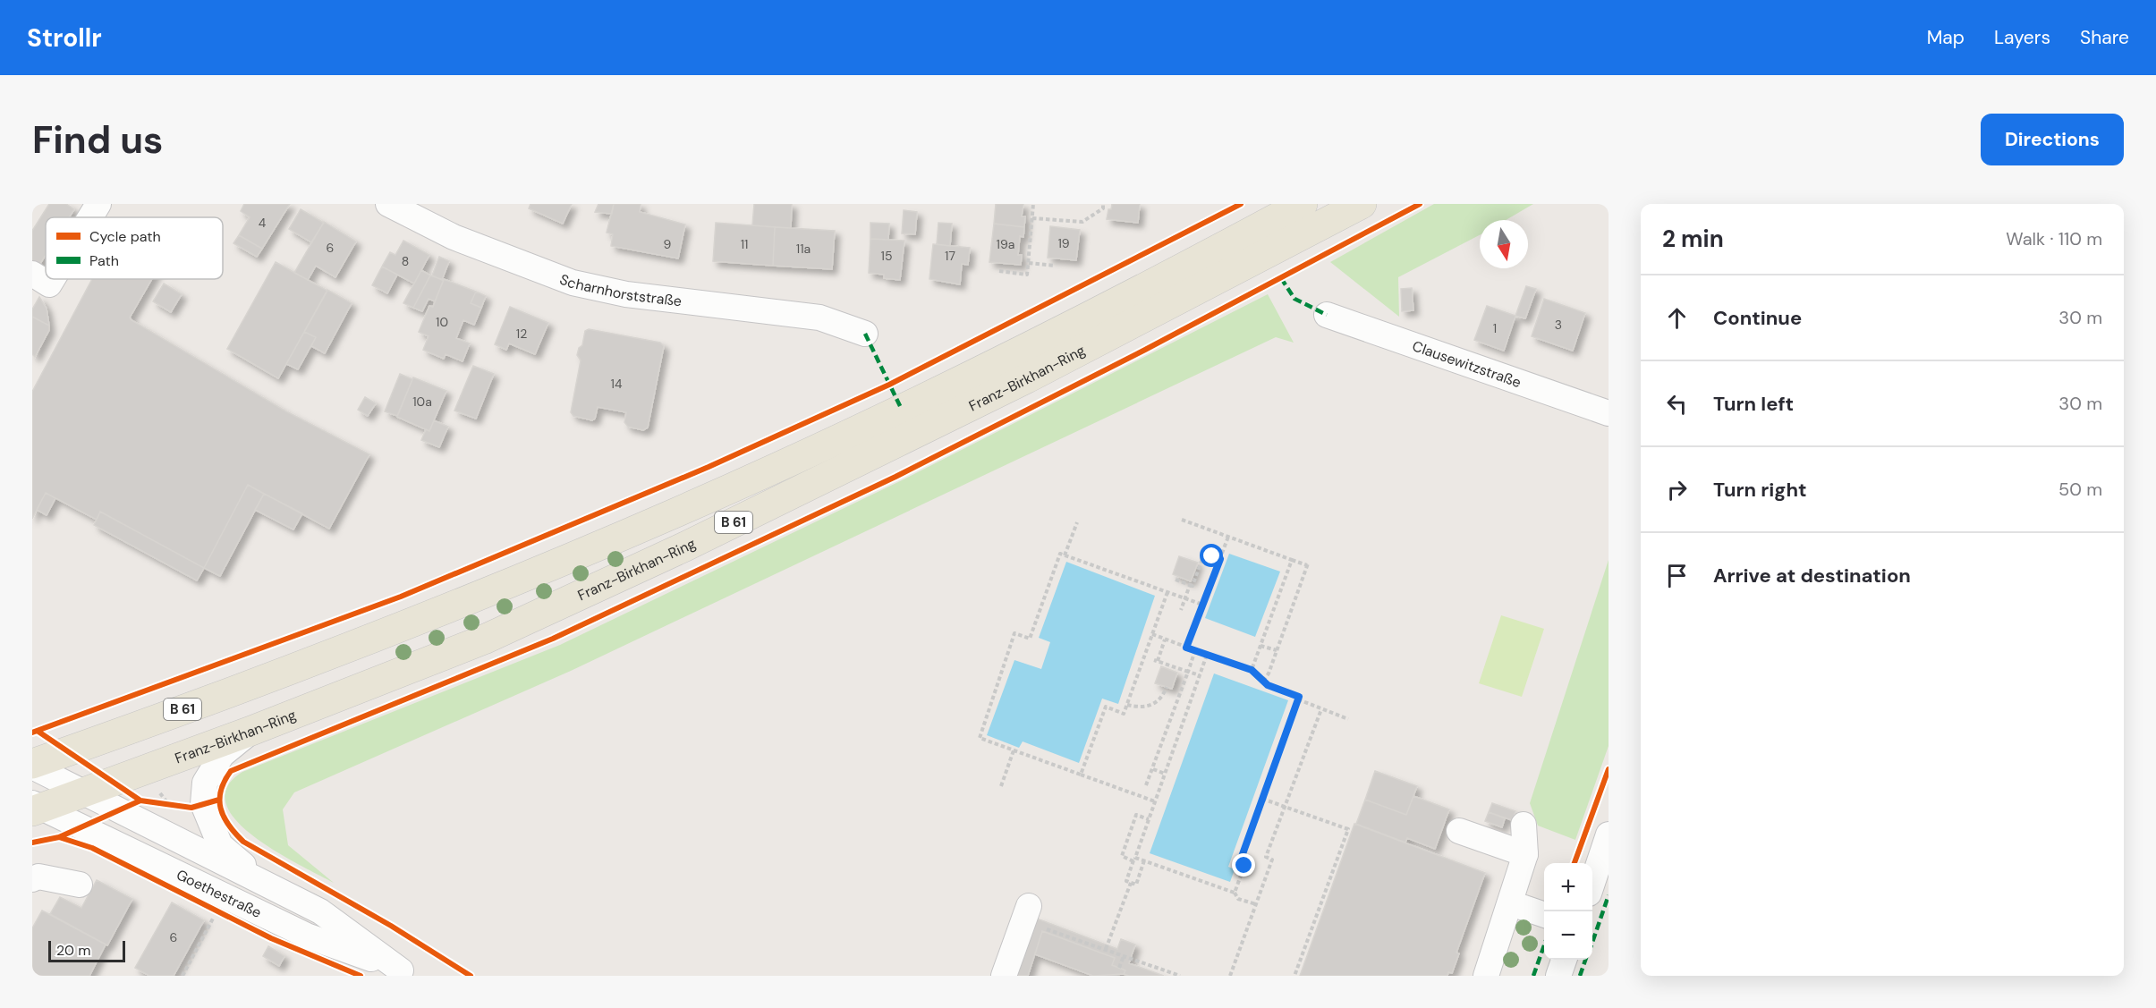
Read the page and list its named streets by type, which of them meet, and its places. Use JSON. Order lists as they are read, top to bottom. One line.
{"streets":{"main road":["Franz-Birkhan-Ring","B 61"],"street":["Scharnhorststraße","Clausewitzstraße","Goethestraße"]},"crossings":[["Franz-Birkhan-Ring","Goethestraße"]],"house_numbers":["4","19","9","11","19a","6","11a","15","17","8","10","3","1","12","14","10a","6"],"legend":["Cycle path","Path"],"scale_bar":"20 m","north":"bottom","page":{"header":"Strollr","nav":["Map","Layers","Share"],"buttons":"Directions","title":"Find us","heading":["2 min","Walk · 110 m"],"list":[["Continue","30 m"],["Turn left","30 m"],["Turn right","50 m"],"Arrive at destination"],"map_buttons":["+","−"],"scale":"20 m"}}
